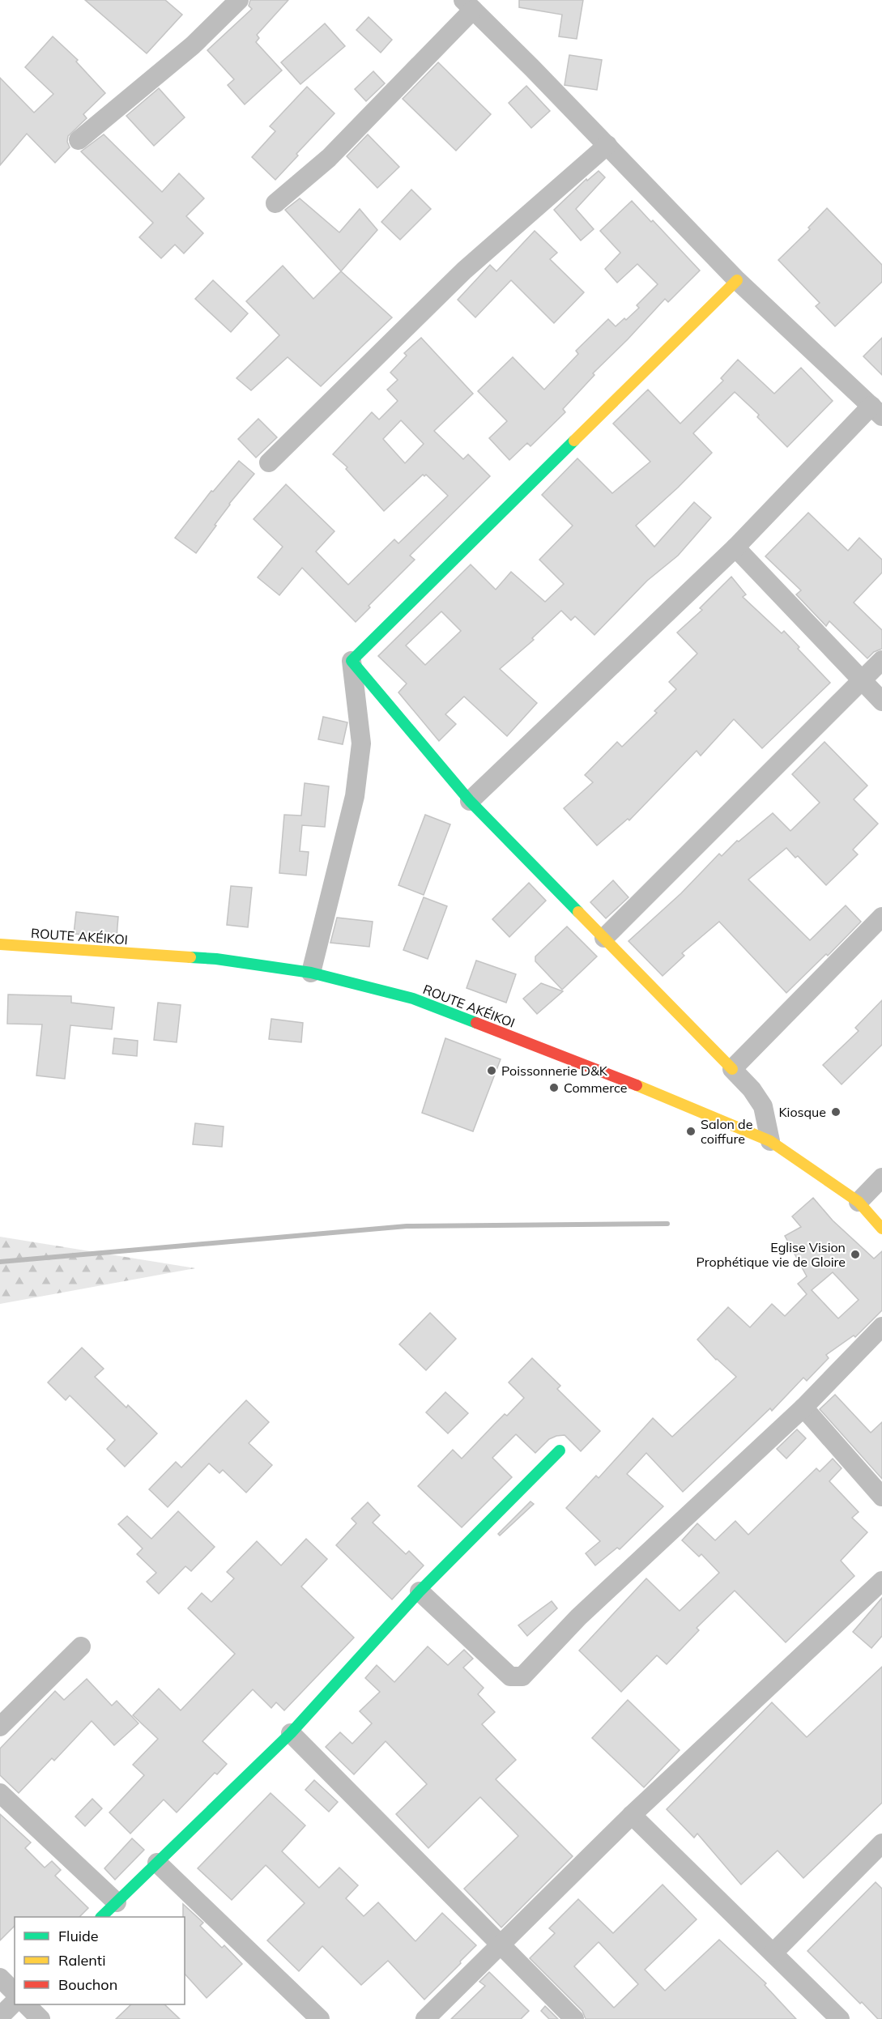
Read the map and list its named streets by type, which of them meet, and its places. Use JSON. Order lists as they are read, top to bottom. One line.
{"streets":{"street":["ROUTE AKÉIKOI"]},"places":["Poissonnerie D&K","Commerce","Kiosque","Salon de coiffure","Eglise Vision Prophétique vie de Gloire"],"legend":["Fluide","Ralenti","Bouchon"]}
